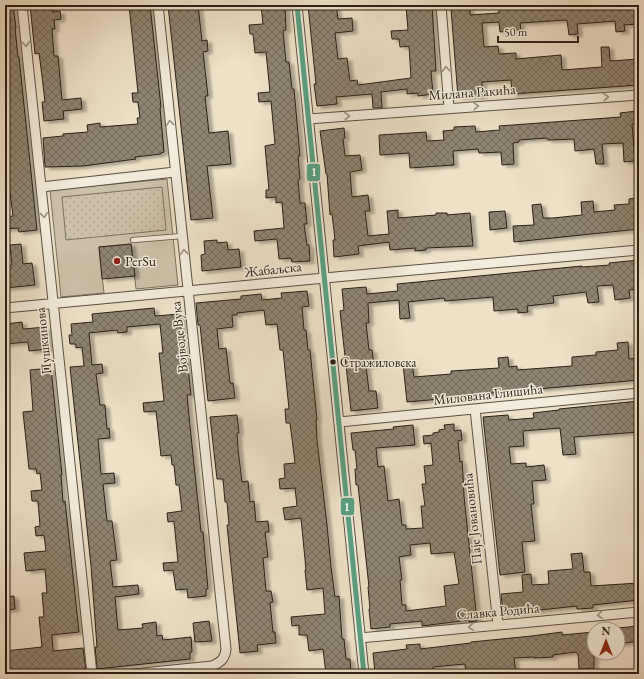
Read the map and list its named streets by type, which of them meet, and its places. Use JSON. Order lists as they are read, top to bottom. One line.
{"streets":{"street":["Милана Ракића","Жабаљска","Војводе Вука","Пушкинова","Милована Глишића","Паје Јовановића","Славка Родића"]},"crossings":[["Жабаљска","Војводе Вука"],["Жабаљска","Пушкинова"],["Милована Глишића","Паје Јовановића"],["Паје Јовановића","Славка Родића"]],"one_way":["Милана Ракића","Пушкинова","Славка Родића"],"places":["PerSu","Стражиловска"],"lines":["transit line 1"],"scale_bar":"50 m","north":"top"}
